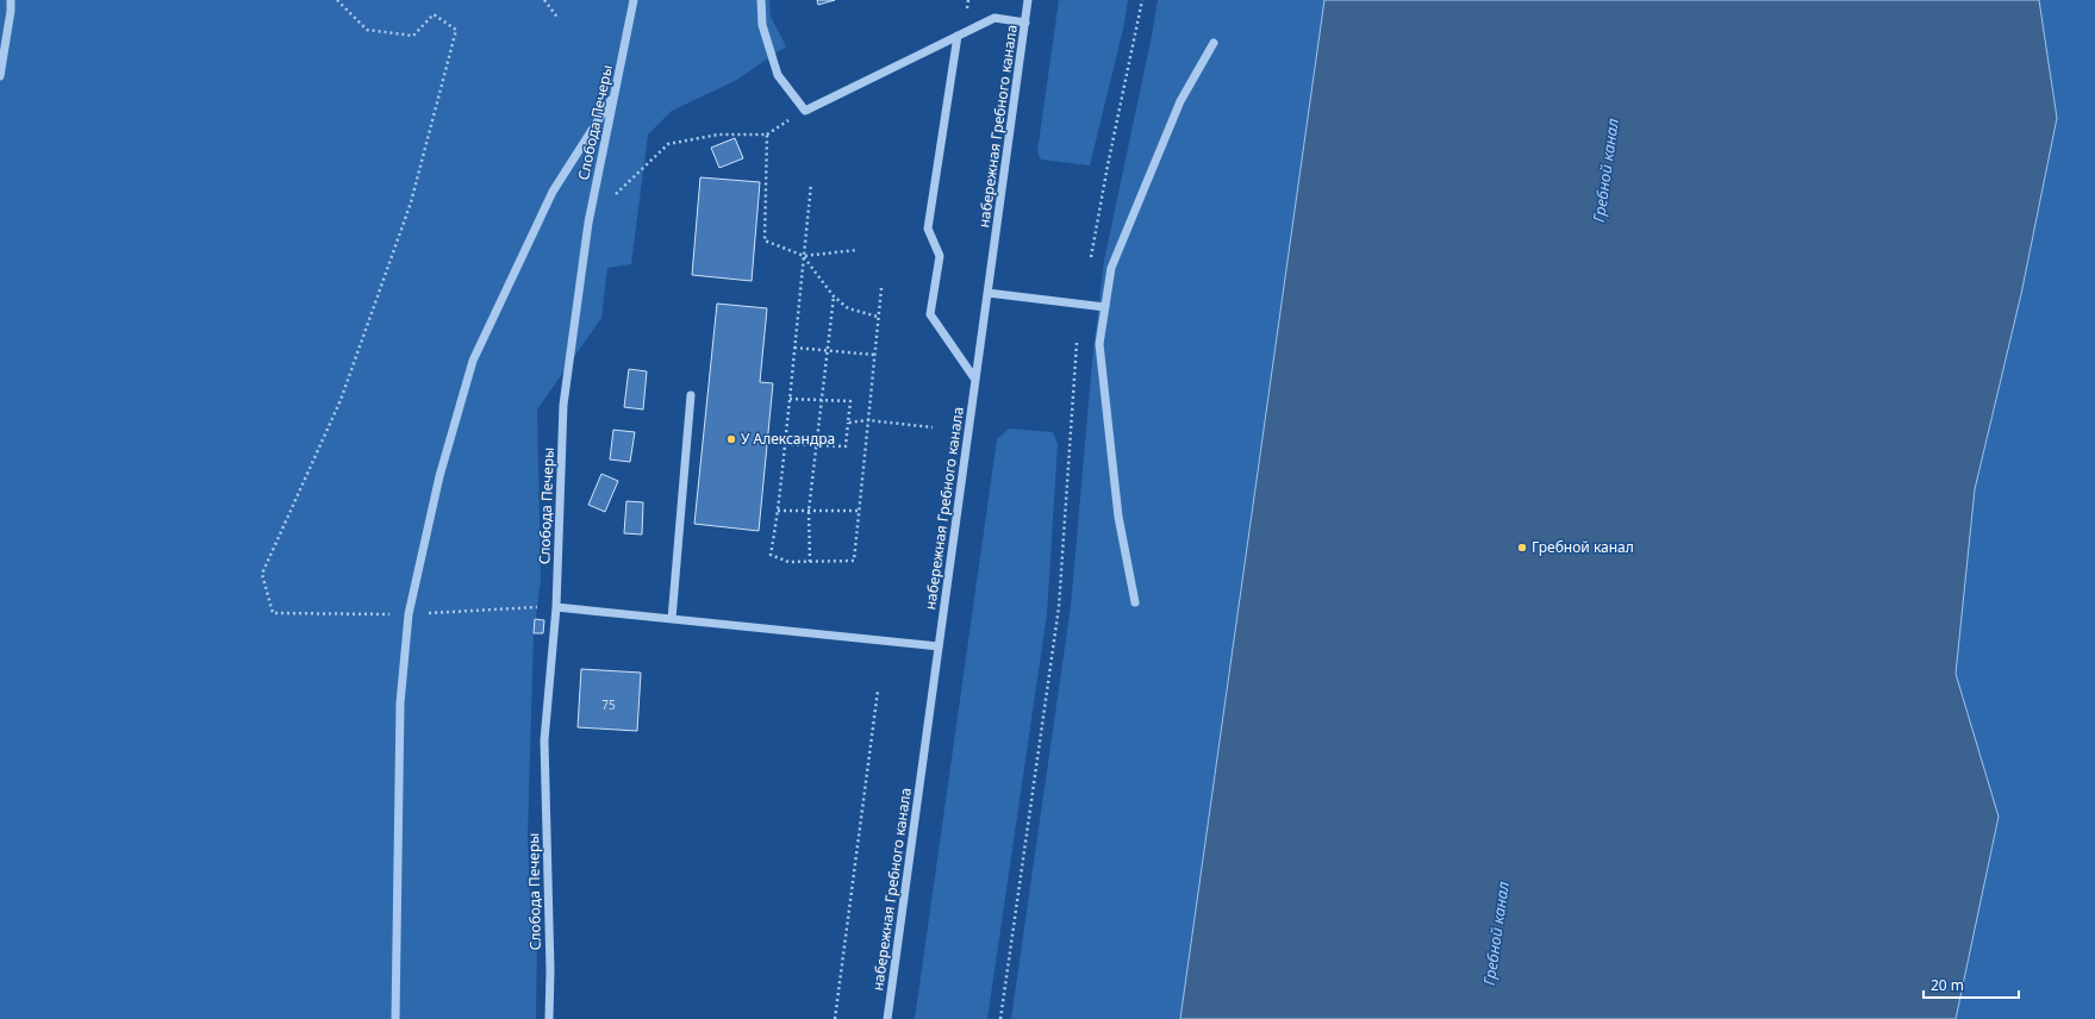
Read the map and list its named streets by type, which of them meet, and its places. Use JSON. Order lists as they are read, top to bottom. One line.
{"streets":{"street":["Слобода Печеры","набережная Гребного канала"]},"water":["Гребной канал"],"places":["У Александра","Гребной канал"],"house_numbers":["75"],"scale_bar":"20 m"}
